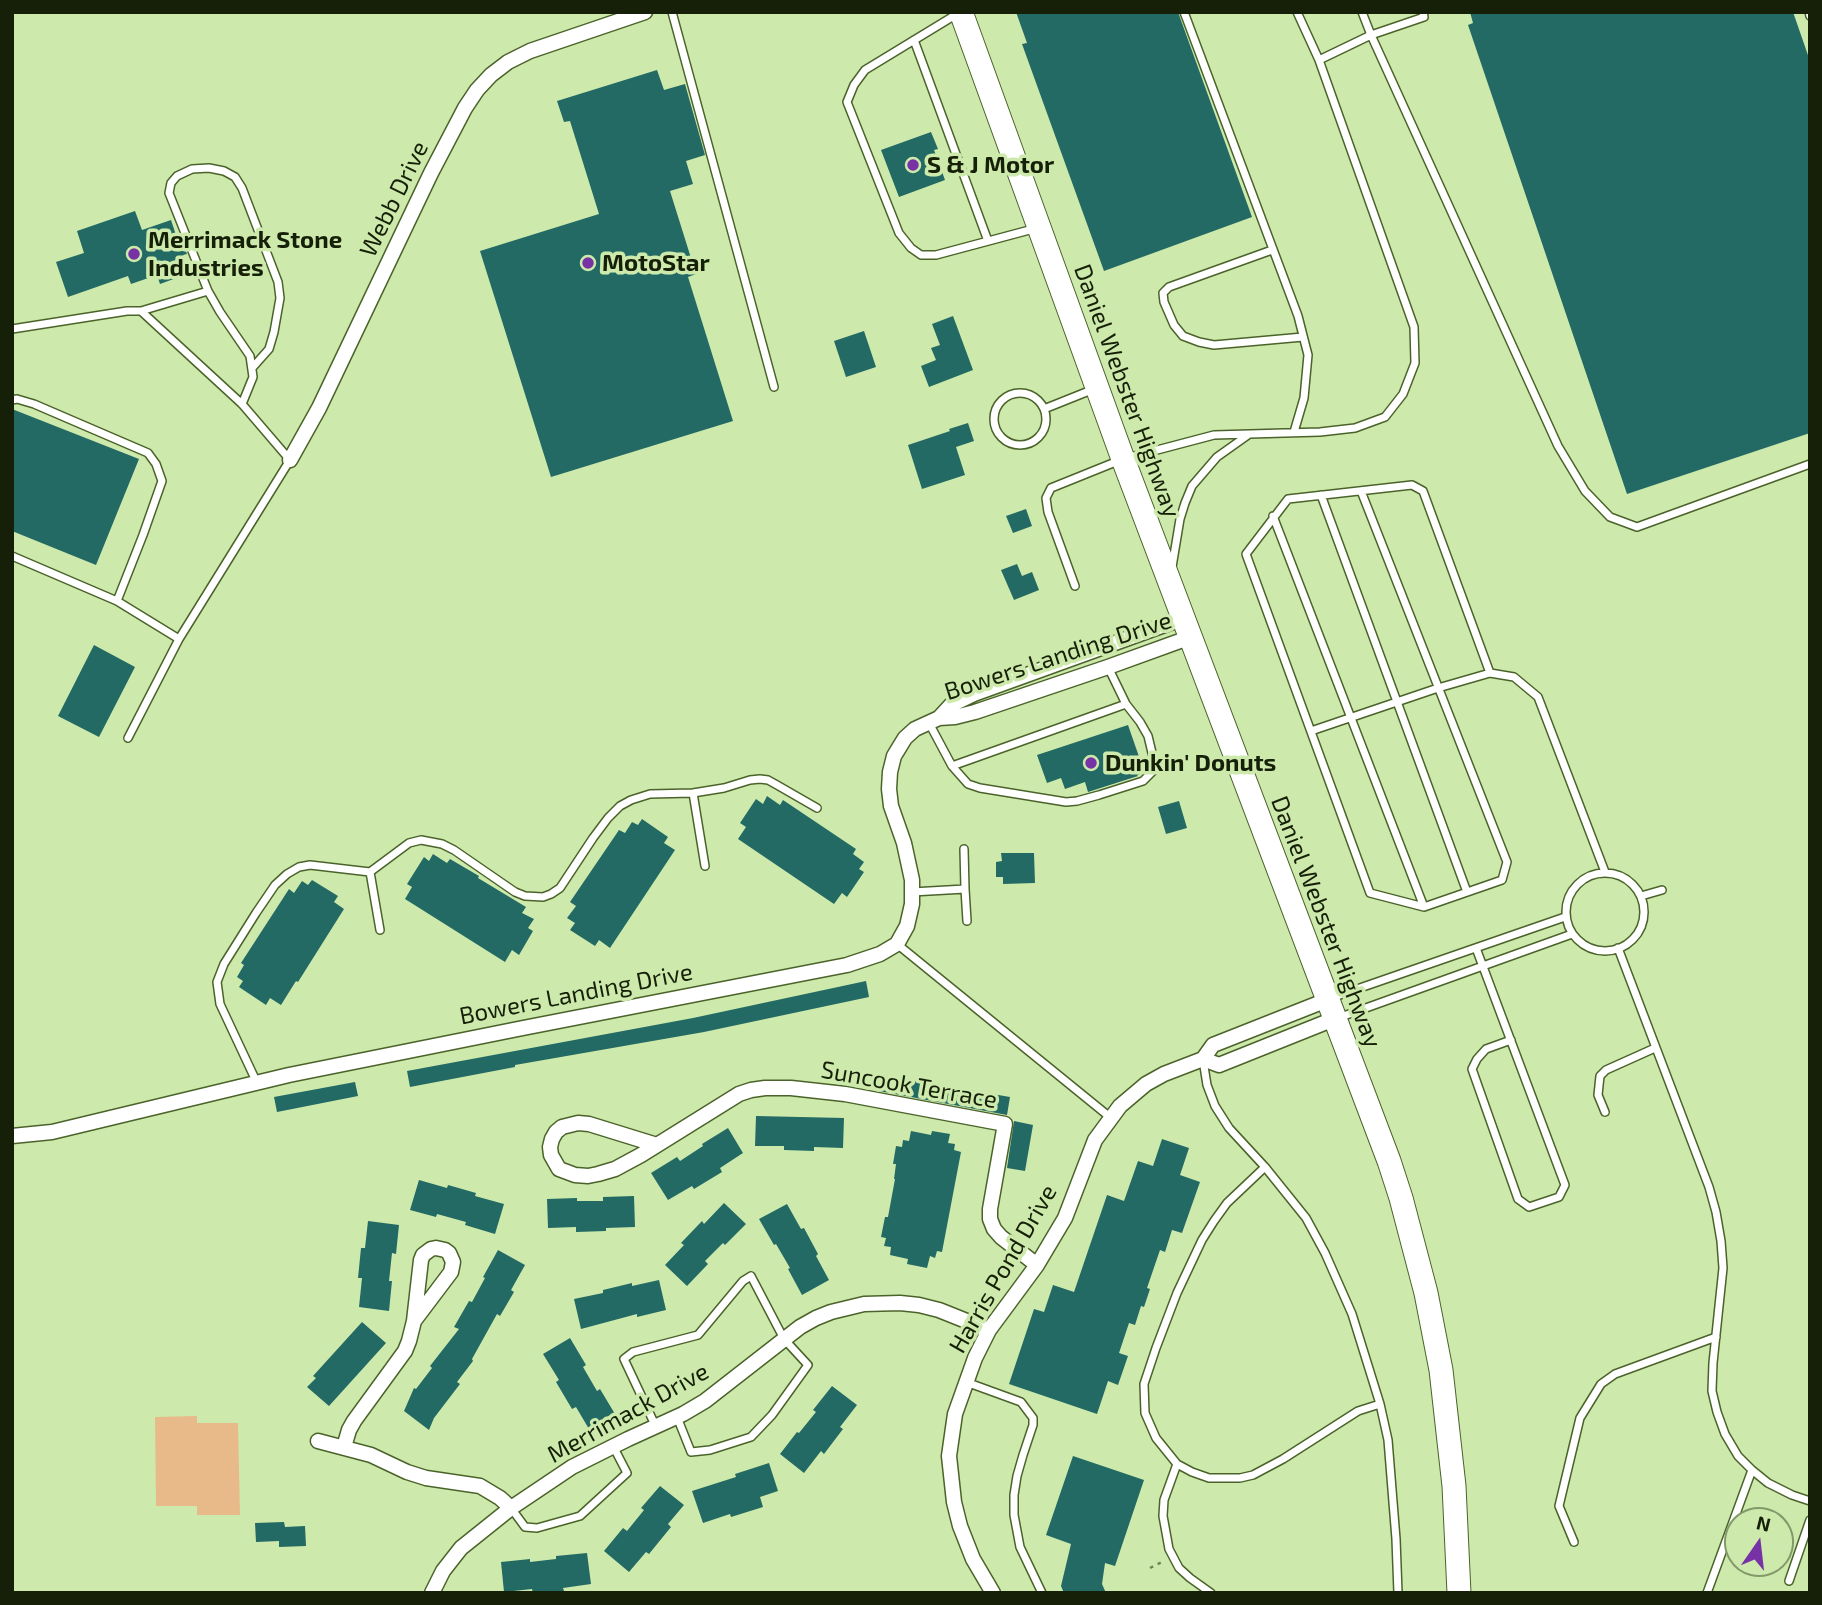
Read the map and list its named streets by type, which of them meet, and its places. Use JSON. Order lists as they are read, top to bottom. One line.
{"streets":{"main road":["Daniel Webster Highway"],"street":["Webb Drive","Bowers Landing Drive","Suncook Terrace","Harris Pond Drive","Merrimack Drive"]},"crossings":[["Daniel Webster Highway","Bowers Landing Drive"],["Daniel Webster Highway","Harris Pond Drive"],["Suncook Terrace","Harris Pond Drive"],["Harris Pond Drive","Merrimack Drive"]],"places":["S & J Motor","Merrimack Stone Industries","MotoStar","Dunkin' Donuts"],"north":"top"}
